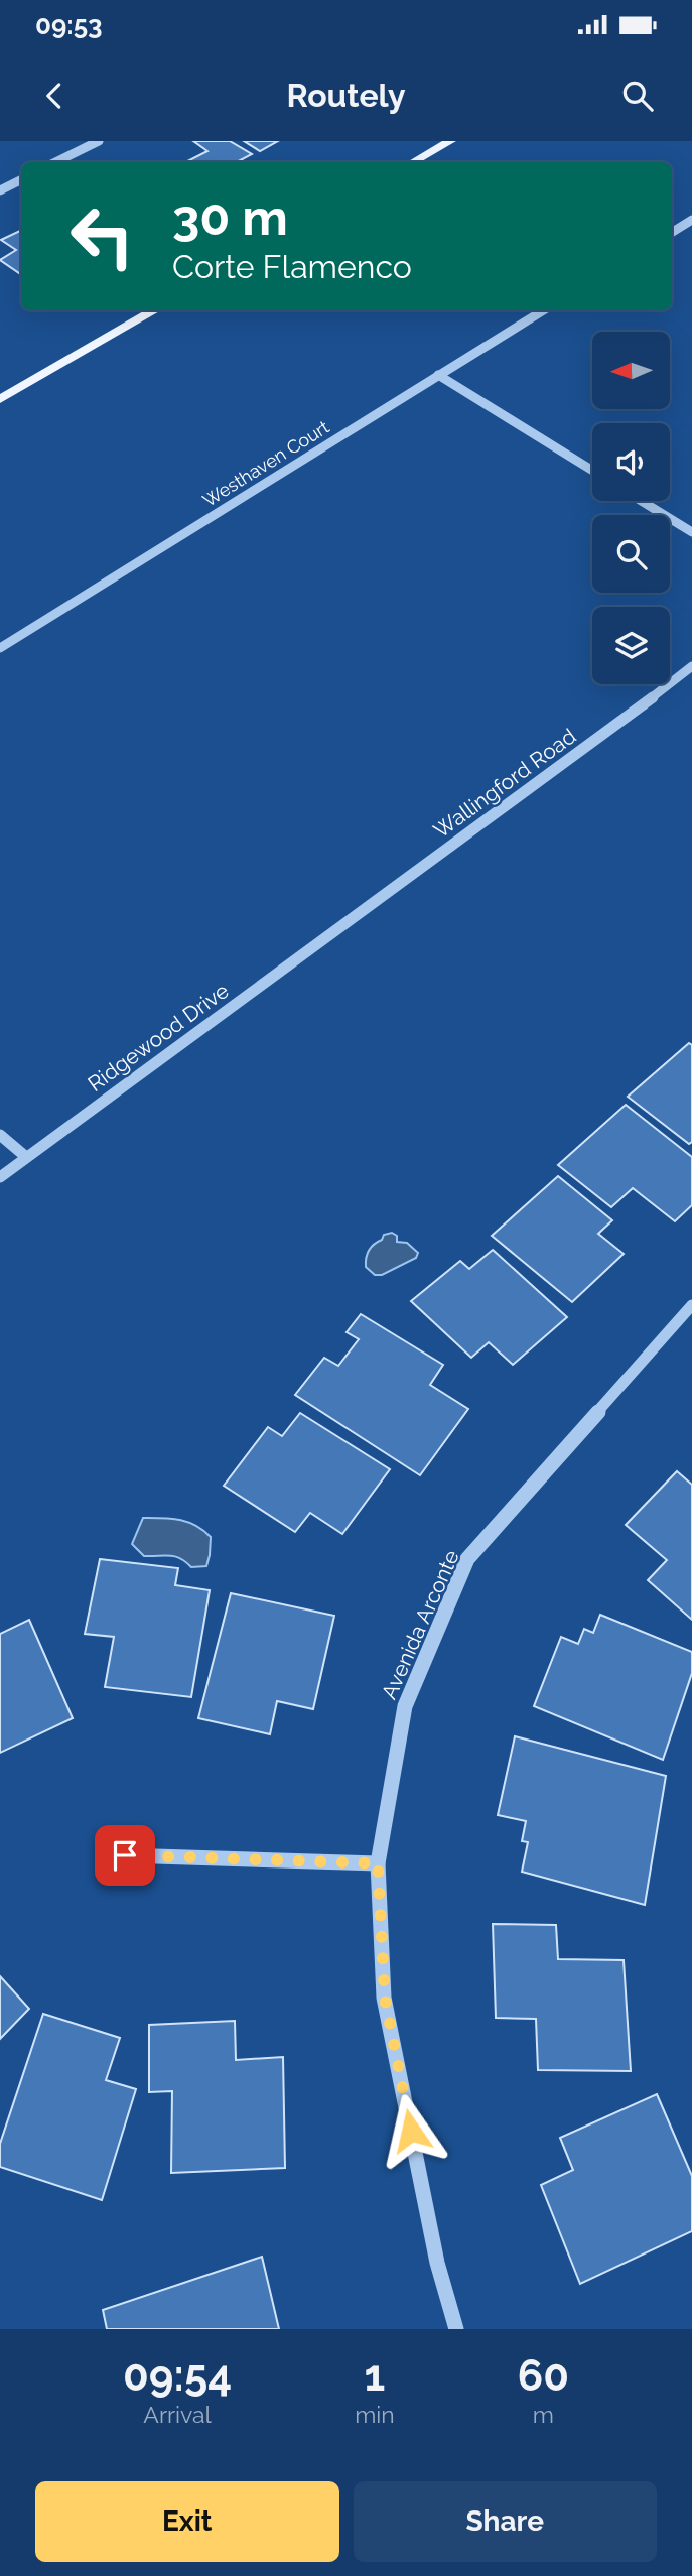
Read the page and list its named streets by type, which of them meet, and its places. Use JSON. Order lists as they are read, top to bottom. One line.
{"streets":{"street":["Westhaven Court","Wallingford Road","Ridgewood Drive","Avenida Arconte"]},"crossings":[["Wallingford Road","Ridgewood Drive"]],"north":"left","page":{"status":"09:53","header":"Routely","turn":["30 m","Corte Flamenco"],"eta":["09:54","Arrival","1","min","60","m"],"buttons":["Exit","Share"]}}
